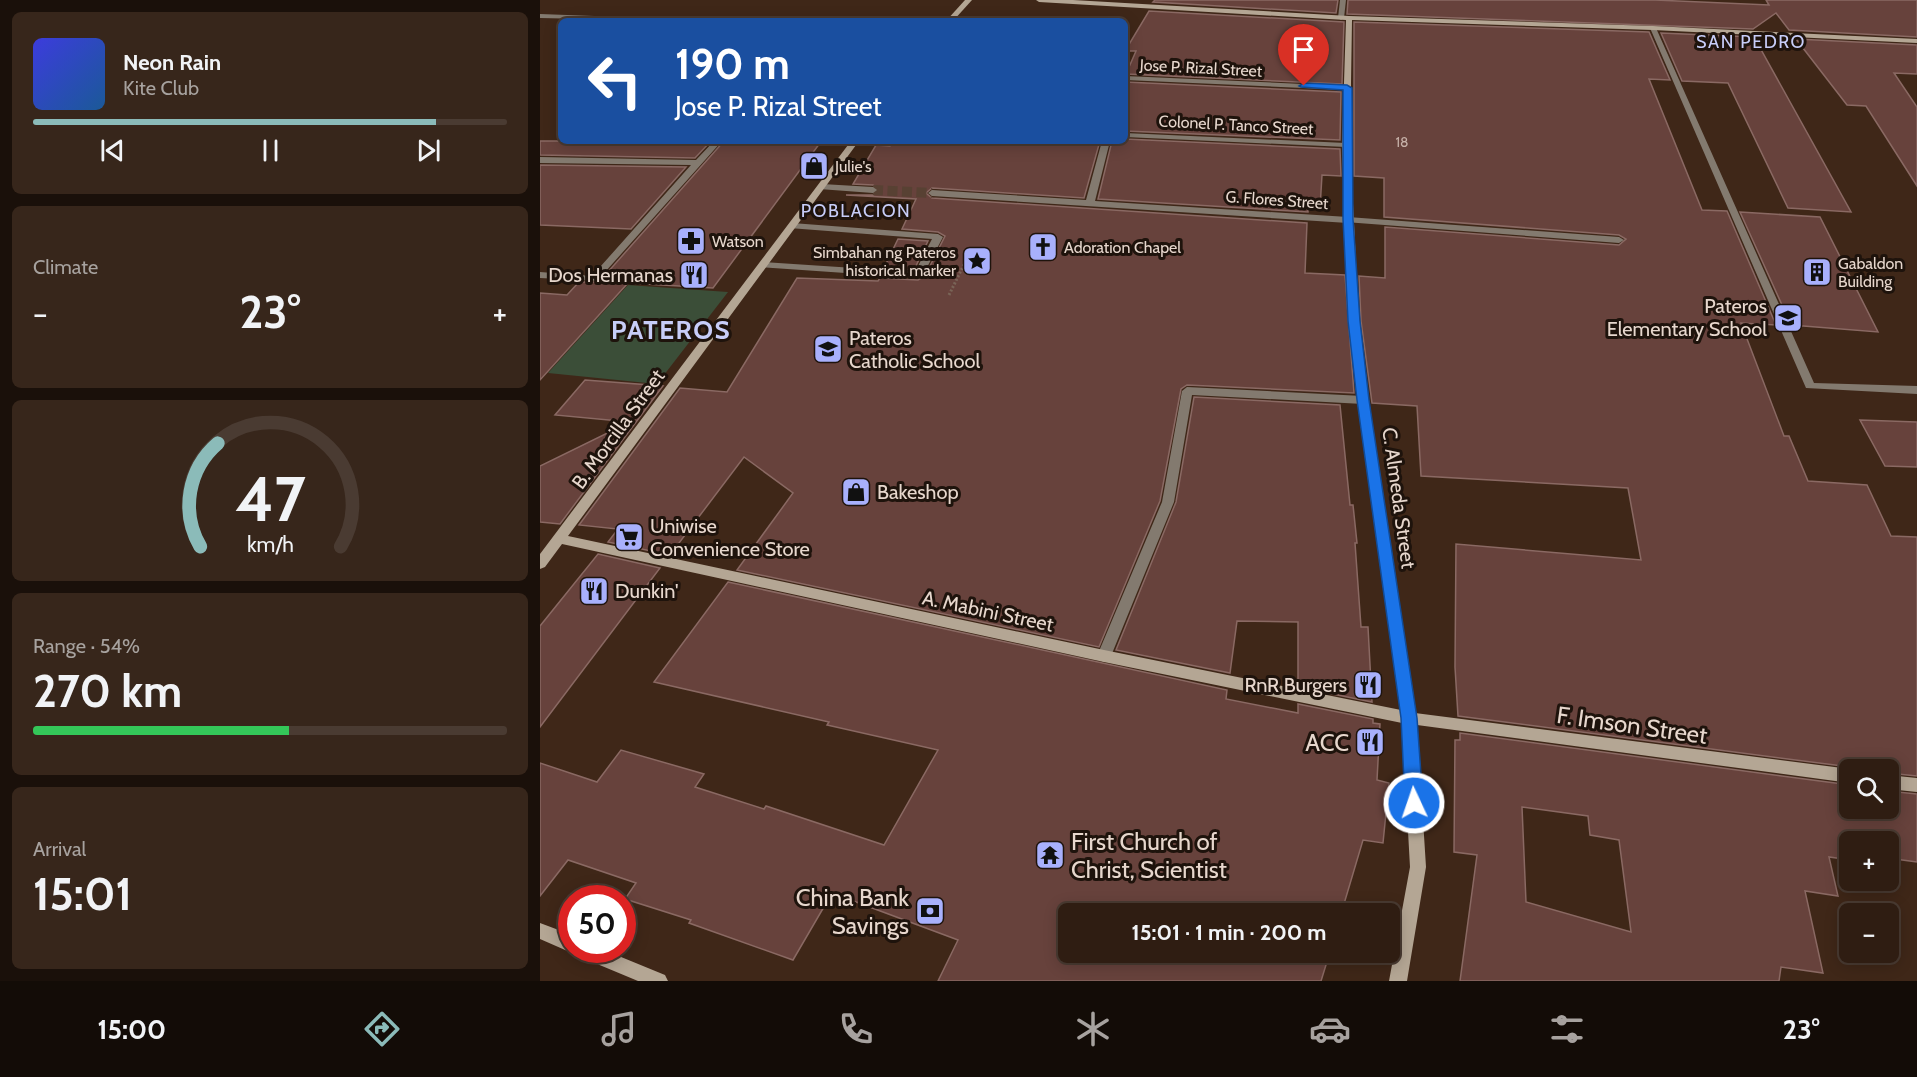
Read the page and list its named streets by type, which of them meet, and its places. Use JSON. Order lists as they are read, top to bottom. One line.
{"streets":{"main road":["B. Morcilla Street","C. Almeda Street","A. Mabini Street","F. Imson Street"],"street":["Jose P. Rizal Street","Colonel P. Tanco Street","G. Flores Street"]},"crossings":[["Jose P. Rizal Street","C. Almeda Street"],["Colonel P. Tanco Street","C. Almeda Street"],["G. Flores Street","C. Almeda Street"],["B. Morcilla Street","A. Mabini Street"],["C. Almeda Street","A. Mabini Street"],["C. Almeda Street","F. Imson Street"],["A. Mabini Street","F. Imson Street"]],"districts":["SAN PEDRO","POBLACION","PATEROS"],"places":{"shop":["Julie's","Bakeshop"],"pharmacy":["Watson"],"church":["Adoration Chapel"],"place":["Simbahan ng Pateros historical marker"],"building":["Gabaldon Building"],"restaurant":["Dos Hermanas","Dunkin'","RnR Burgers","ACC"],"school or university":["Pateros Elementary School","Pateros Catholic School"],"supermarket":["Uniwise Convenience Store"],"temple":["First Church of Christ, Scientist"],"bank":["China Bank Savings"]},"house_numbers":["18"],"page":{"turn":["190 m","Jose P. Rizal Street"],"song":["Neon Rain","Kite Club"],"tile":["Climate",["Range · 54%","270 km"],["Arrival","15:01"]],"heat":["−","23°","+"],"map_buttons":["+","−"],"limit":"50","trip":"15:01 · 1 min · 200 m","tabs":["15:00","23°"],"gauge":["47","km/h"]}}
